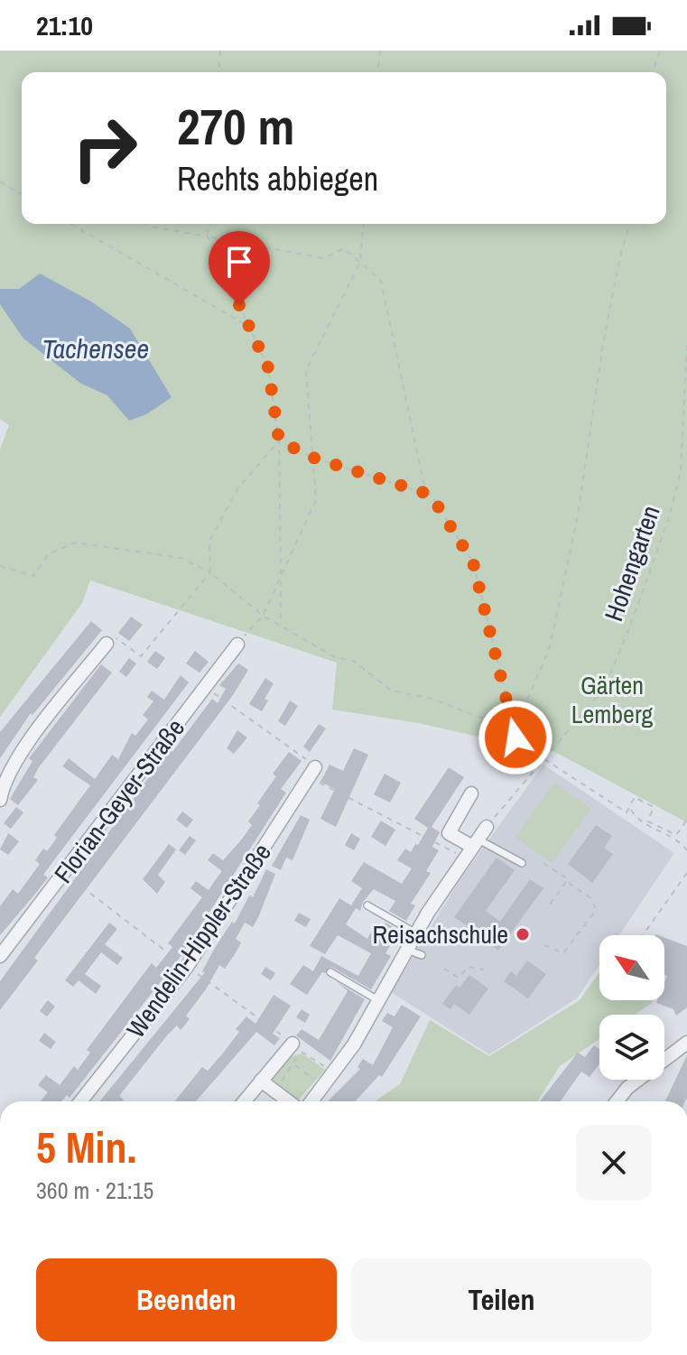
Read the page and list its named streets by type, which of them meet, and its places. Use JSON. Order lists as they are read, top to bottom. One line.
{"streets":{"street":["Florian-Geyer-Straße","Wendelin-Hippler-Straße"],"path":["Hohengarten"]},"water":["Tachensee"],"parks":["Gärten Lemberg"],"places":["Reisachschule"],"north":"top left","page":{"status":"21:10","turn":["270 m","Rechts abbiegen"],"heading":["5 Min.","360 m · 21:15"],"buttons":["Beenden","Teilen"]}}
